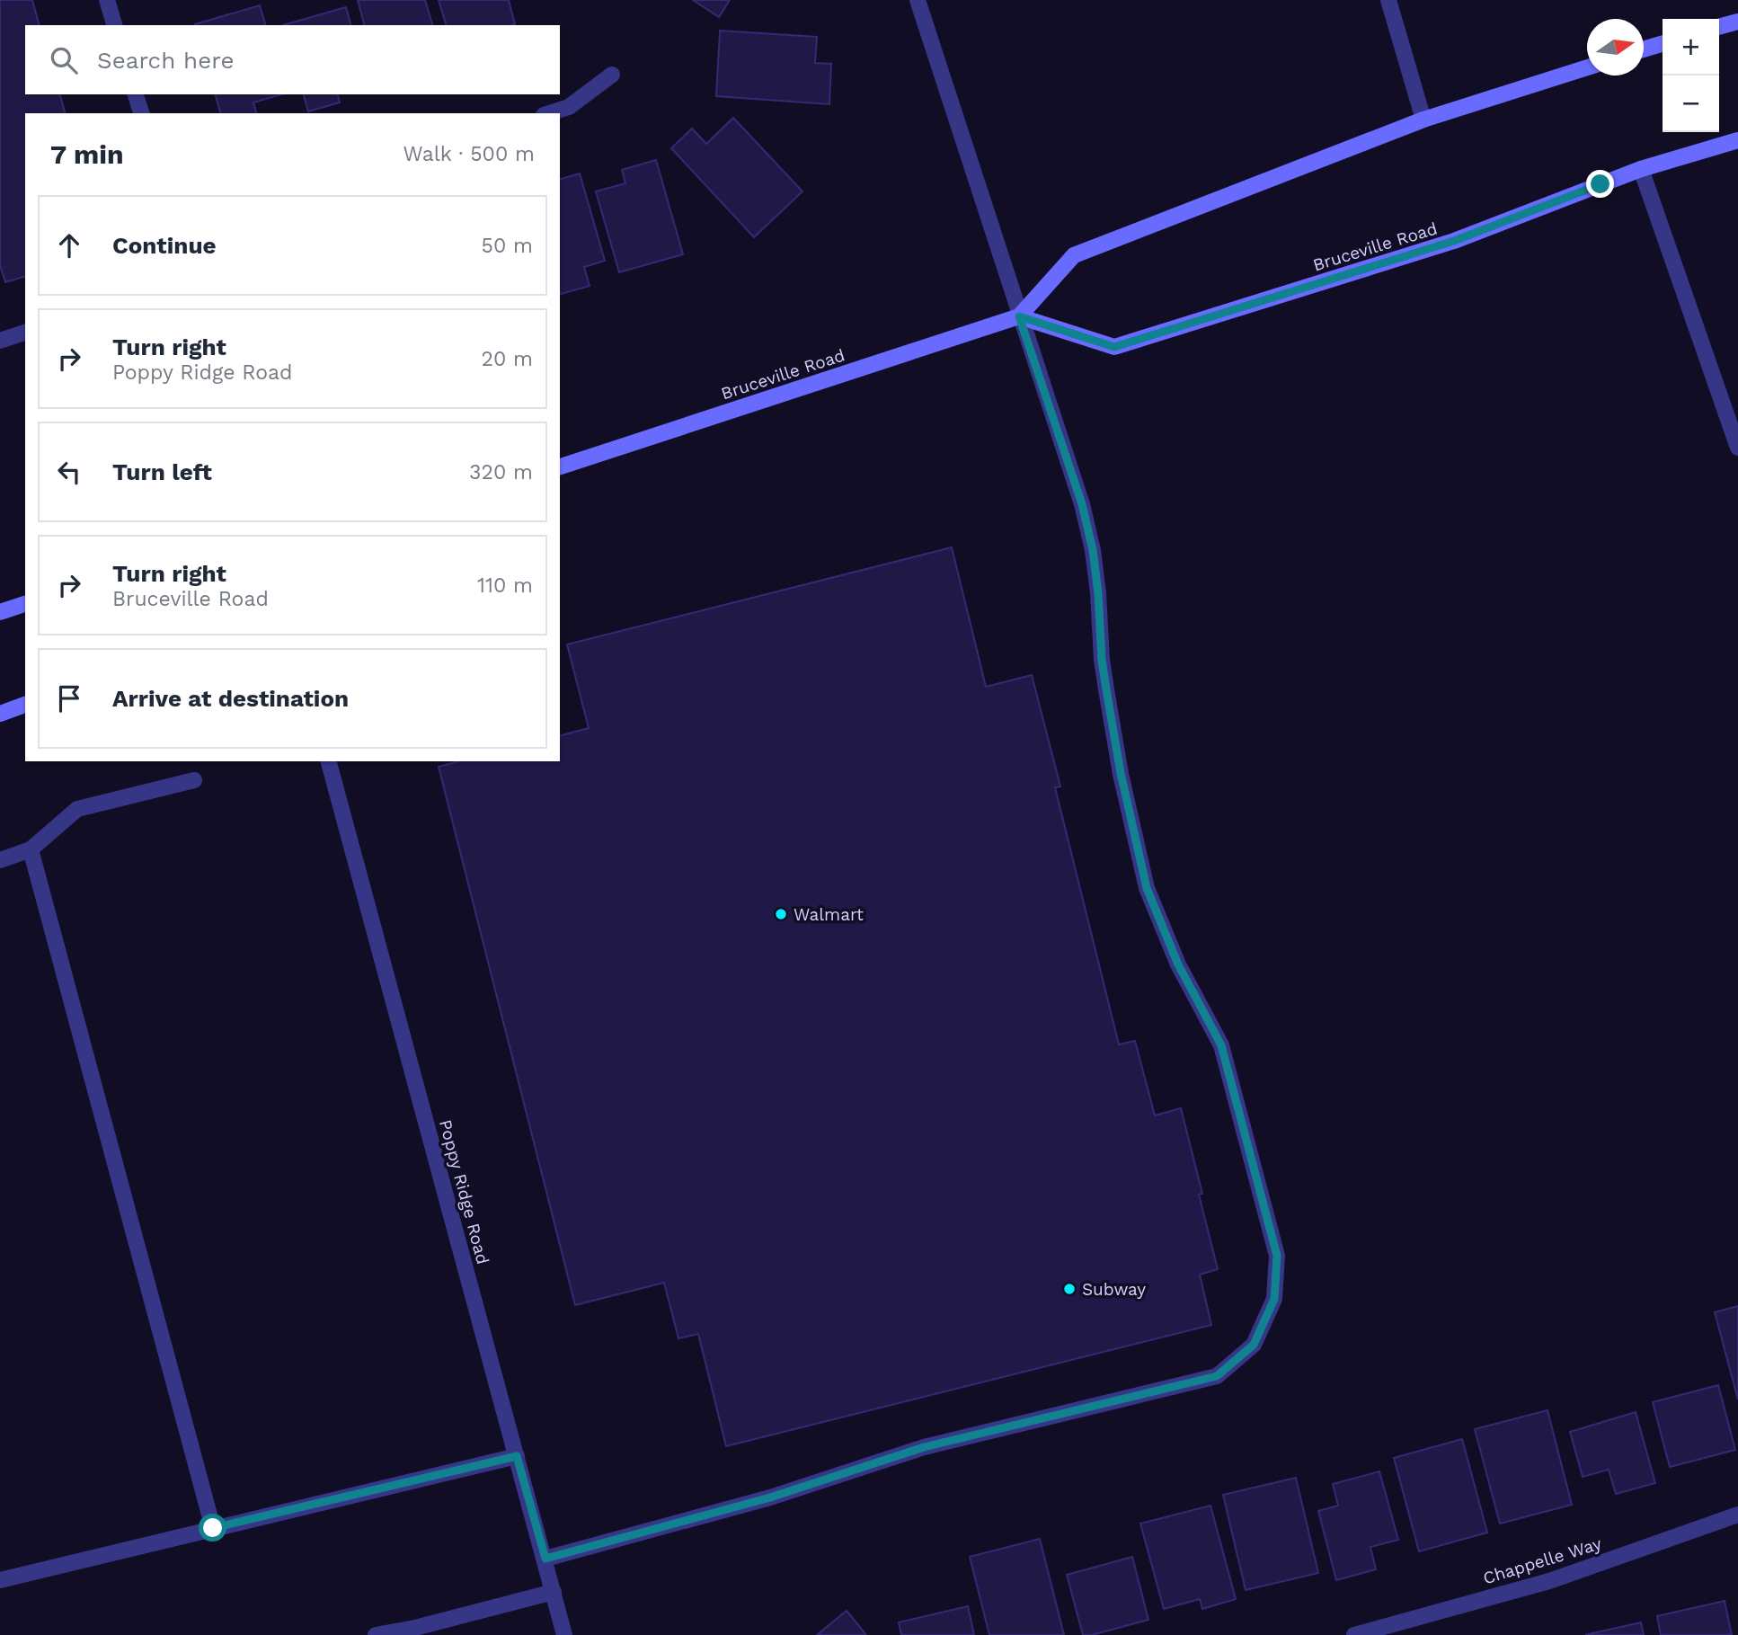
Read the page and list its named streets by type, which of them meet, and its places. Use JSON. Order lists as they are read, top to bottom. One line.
{"streets":{"main road":["Bruceville Road"],"street":["Poppy Ridge Road","Chappelle Way"]},"places":["Walmart","Subway"],"north":"right","page":{"map_buttons":["+","−"],"search":"Search here","heading":["7 min","Walk · 500 m"],"list":[["Continue","50 m"],["Turn right","Poppy Ridge Road","20 m"],["Turn left","320 m"],["Turn right","Bruceville Road","110 m"],"Arrive at destination"]}}
